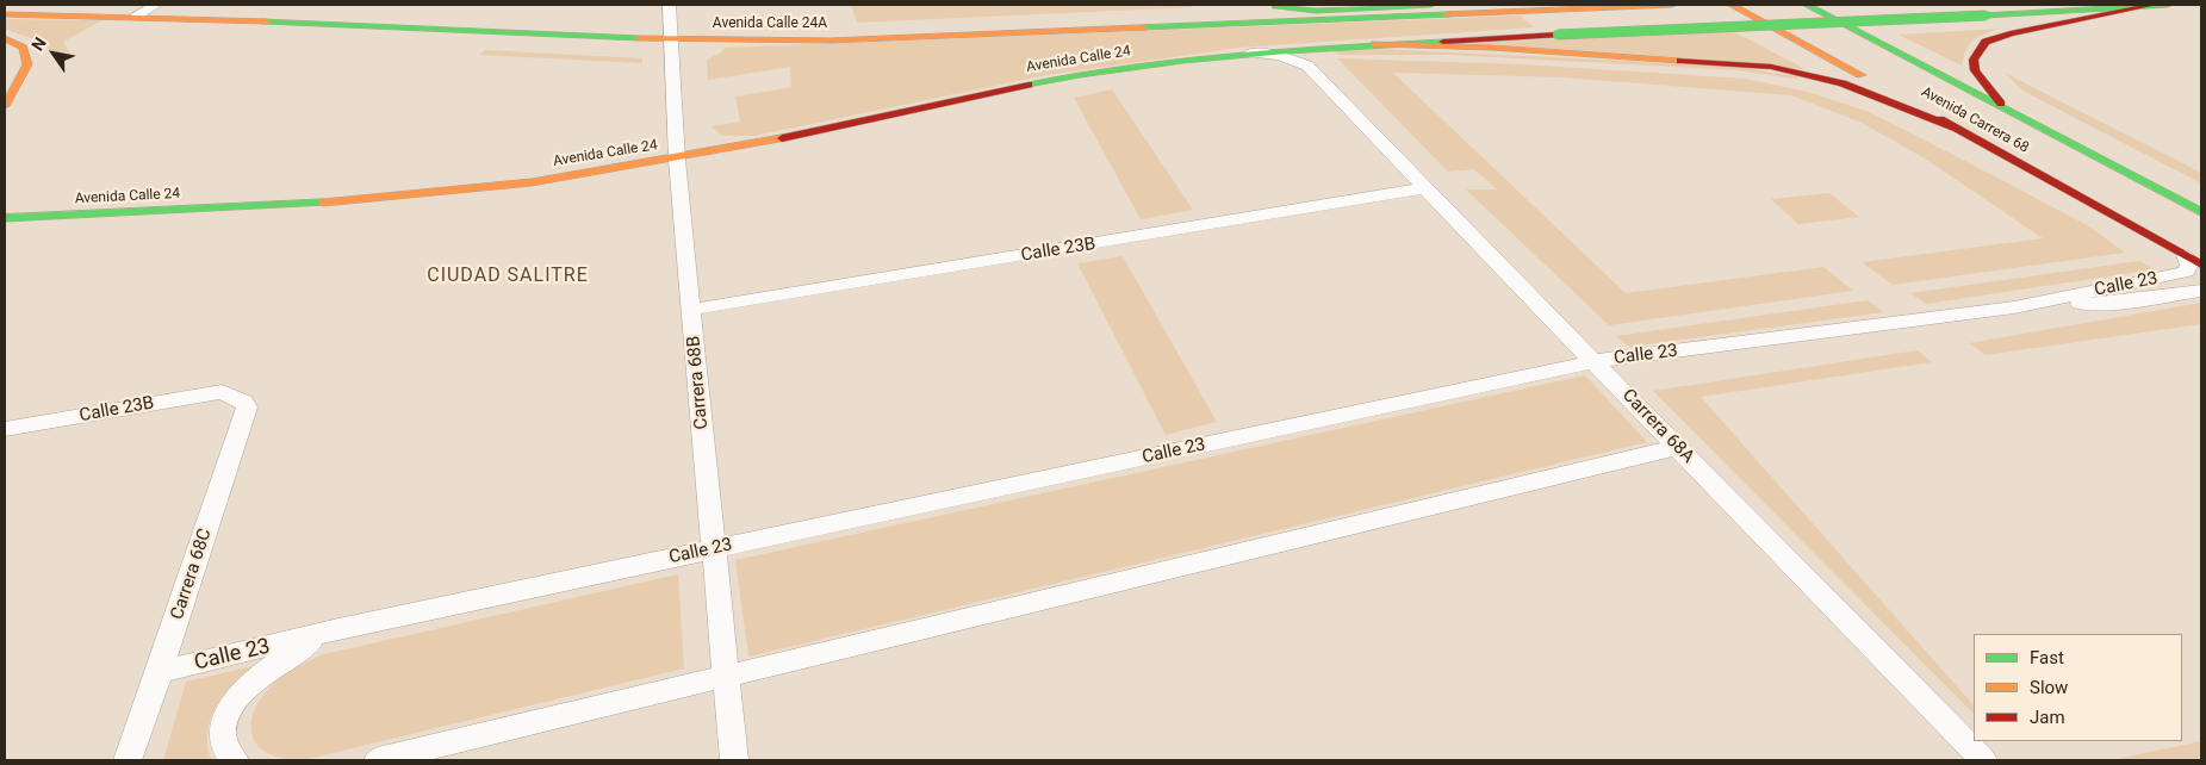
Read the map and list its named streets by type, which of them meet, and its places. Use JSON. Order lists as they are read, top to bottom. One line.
{"streets":{"main road":["Avenida Calle 24A","Avenida Calle 24","Avenida Carrera 68"],"street":["Calle 23B","Calle 23","Carrera 68B","Carrera 68A","Carrera 68C"]},"crossings":[["Avenida Calle 24A","Carrera 68B"],["Avenida Calle 24","Carrera 68B"],["Avenida Calle 24","Carrera 68A"],["Avenida Carrera 68","Calle 23"],["Calle 23B","Carrera 68B"],["Calle 23B","Carrera 68A"],["Calle 23B","Carrera 68C"],["Calle 23","Carrera 68B"],["Calle 23","Carrera 68A"],["Calle 23","Carrera 68C"]],"districts":["CIUDAD SALITRE"],"legend":["Fast","Slow","Jam"],"north":"top left"}
